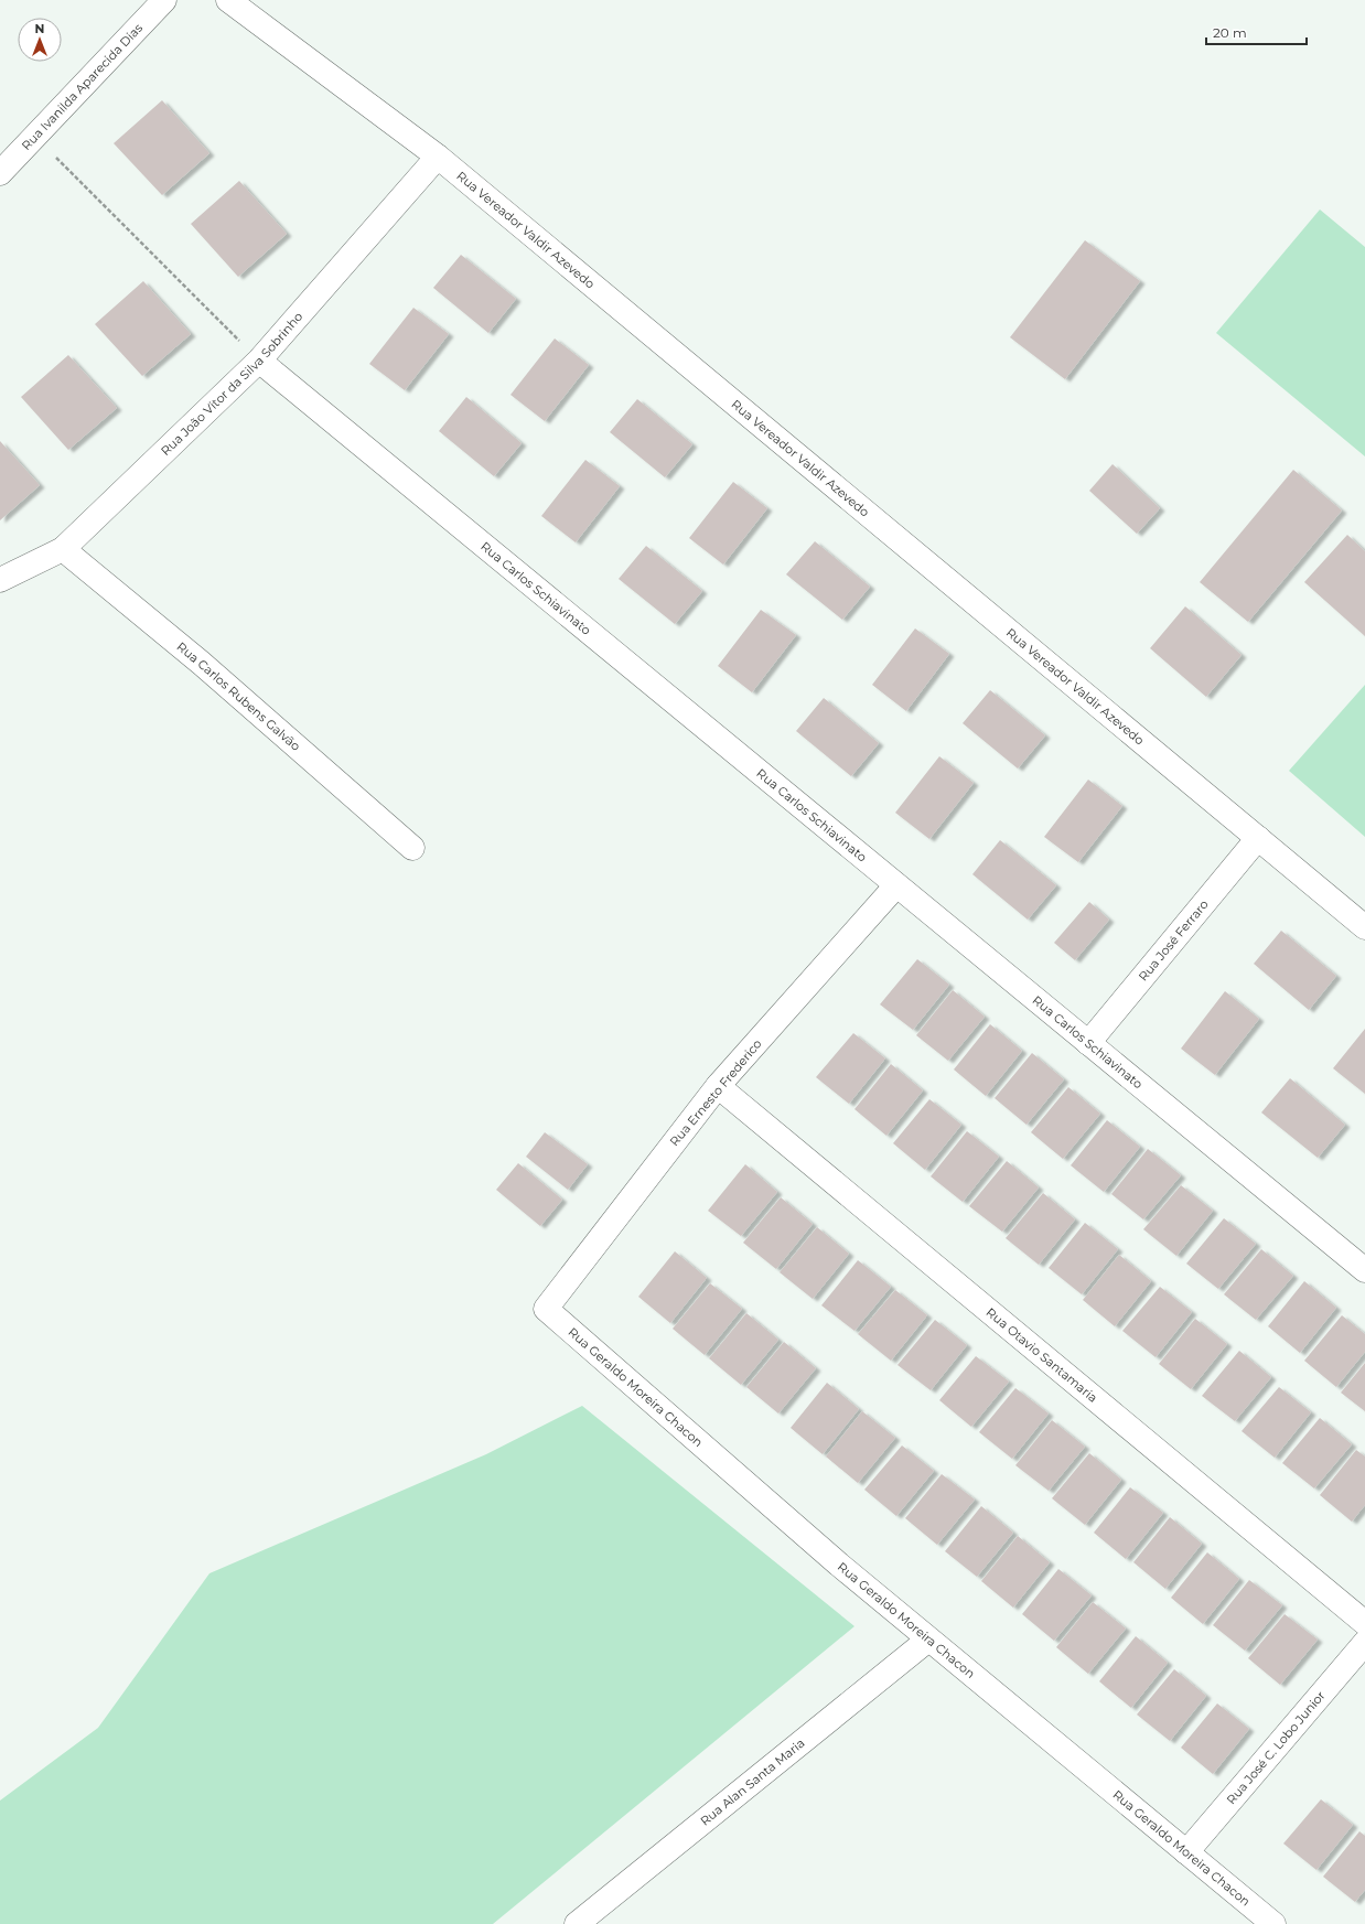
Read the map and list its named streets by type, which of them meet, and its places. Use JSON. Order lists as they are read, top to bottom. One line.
{"streets":{"street":["Rua Ivanilda Aparecida Dias","Rua Vereador Valdir Azevedo","Rua João Vitor da Silva Sobrinho","Rua Carlos Schiavinato","Rua Carlos Rubens Galvão","Rua José Ferraro","Rua Ernesto Frederico","Rua Otavio Santamaria","Rua Geraldo Moreira Chacon","Rua José C. Lobo Junior","Rua Alan Santa Maria"]},"crossings":[["Rua Vereador Valdir Azevedo","Rua João Vitor da Silva Sobrinho"],["Rua Vereador Valdir Azevedo","Rua José Ferraro"],["Rua João Vitor da Silva Sobrinho","Rua Carlos Schiavinato"],["Rua João Vitor da Silva Sobrinho","Rua Carlos Rubens Galvão"],["Rua Carlos Schiavinato","Rua José Ferraro"],["Rua Carlos Schiavinato","Rua Ernesto Frederico"],["Rua Ernesto Frederico","Rua Otavio Santamaria"],["Rua Ernesto Frederico","Rua Geraldo Moreira Chacon"],["Rua Geraldo Moreira Chacon","Rua José C. Lobo Junior"],["Rua Geraldo Moreira Chacon","Rua Alan Santa Maria"]],"scale_bar":"20 m","north":"top"}
